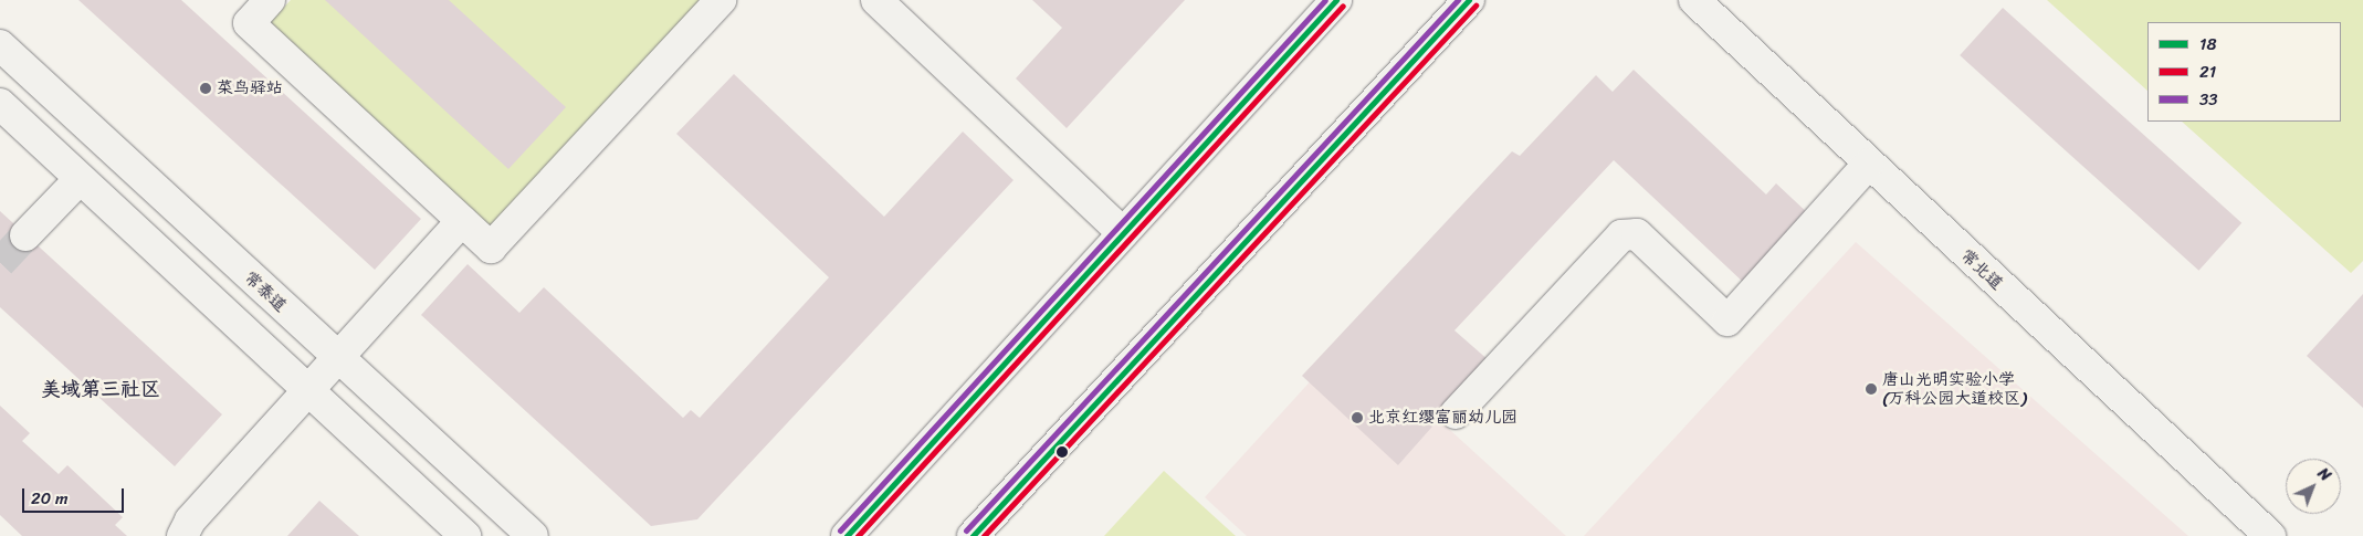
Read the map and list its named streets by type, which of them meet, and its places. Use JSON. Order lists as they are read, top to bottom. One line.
{"streets":{"street":["常北道","常泰道"]},"districts":["美域第三社区"],"places":["菜鸟驿站","唐山光明实验小学 (万科公园大道校区)","北京红缨富丽幼儿园"],"lines":["transit line 18","transit line 33","transit line 21"],"legend":["18","21","33"],"scale_bar":"20 m","north":"top right"}
